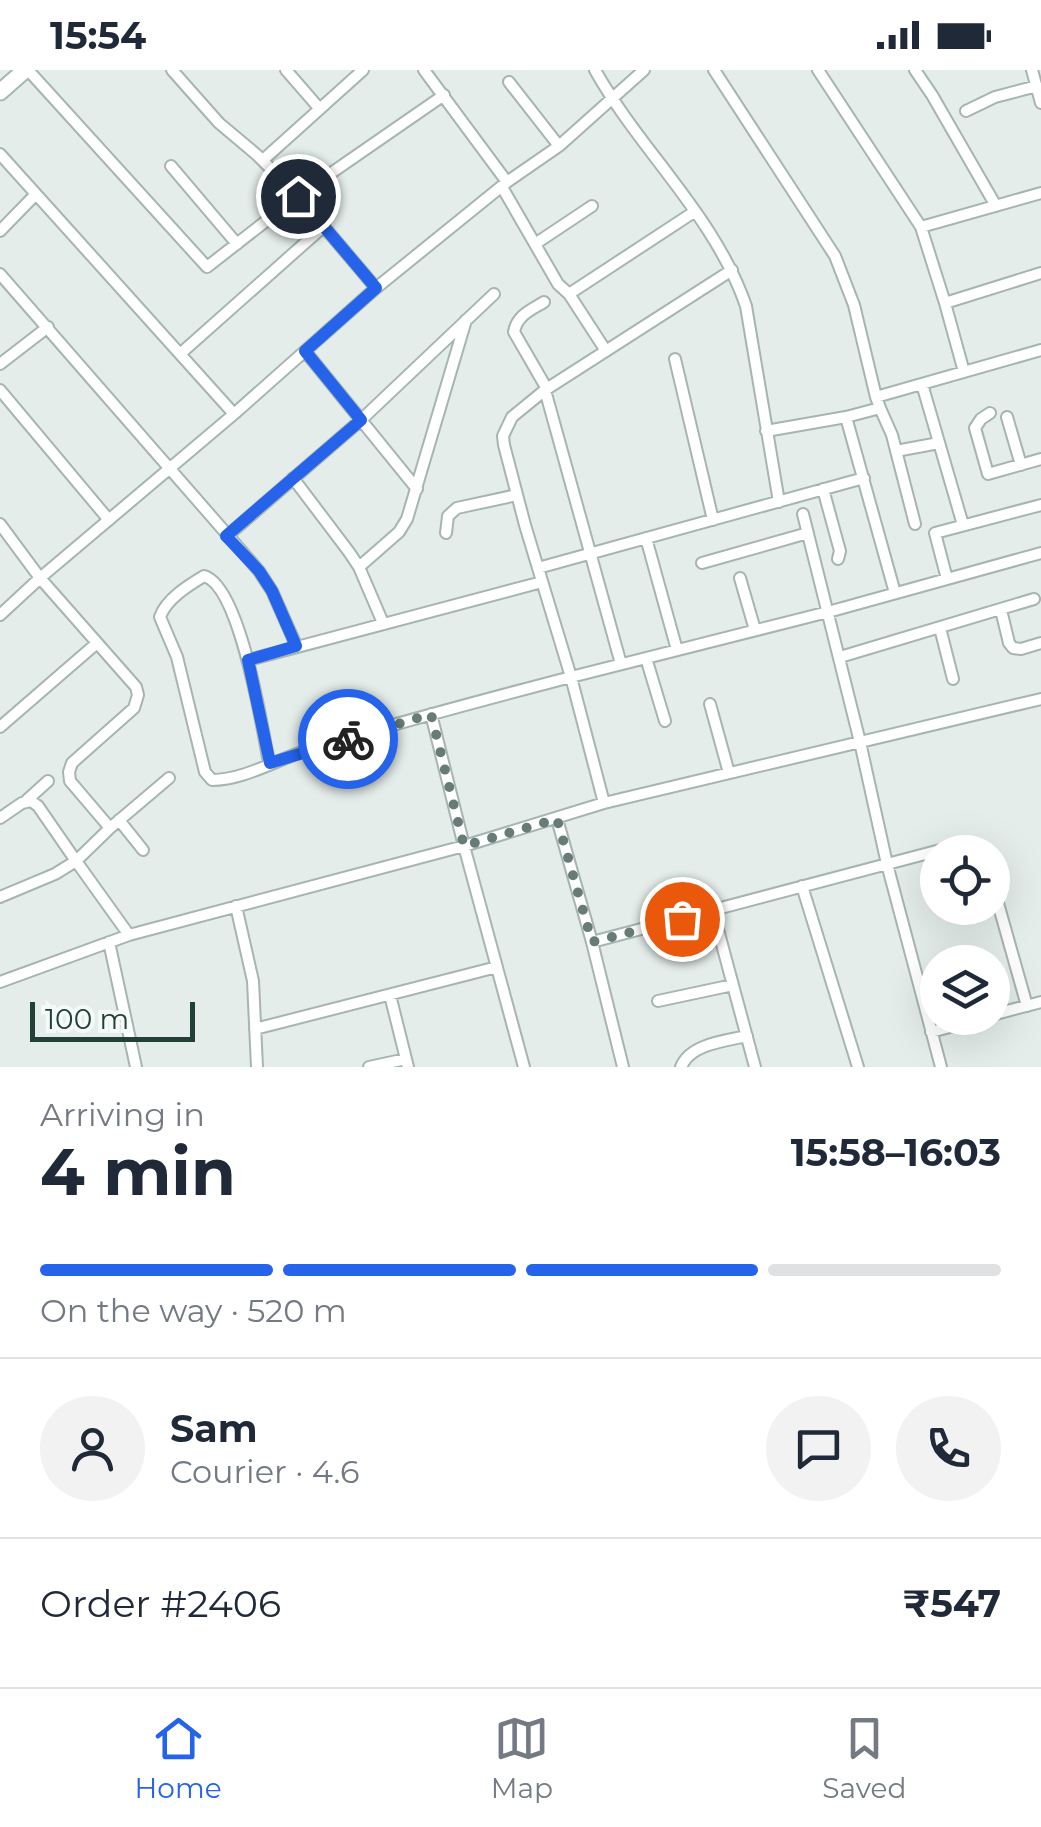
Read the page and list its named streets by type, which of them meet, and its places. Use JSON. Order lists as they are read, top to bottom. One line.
{"scale_bar":"100 m","page":{"status":"15:54","scale":"100 m","heading":["4 min","Arriving in","15:58–16:03"],"panel":["Sam","Courier · 4.6","Order #2406","₹547"],"bar":"On the way · 520 m","tabs":["Home","Map","Saved"]}}
